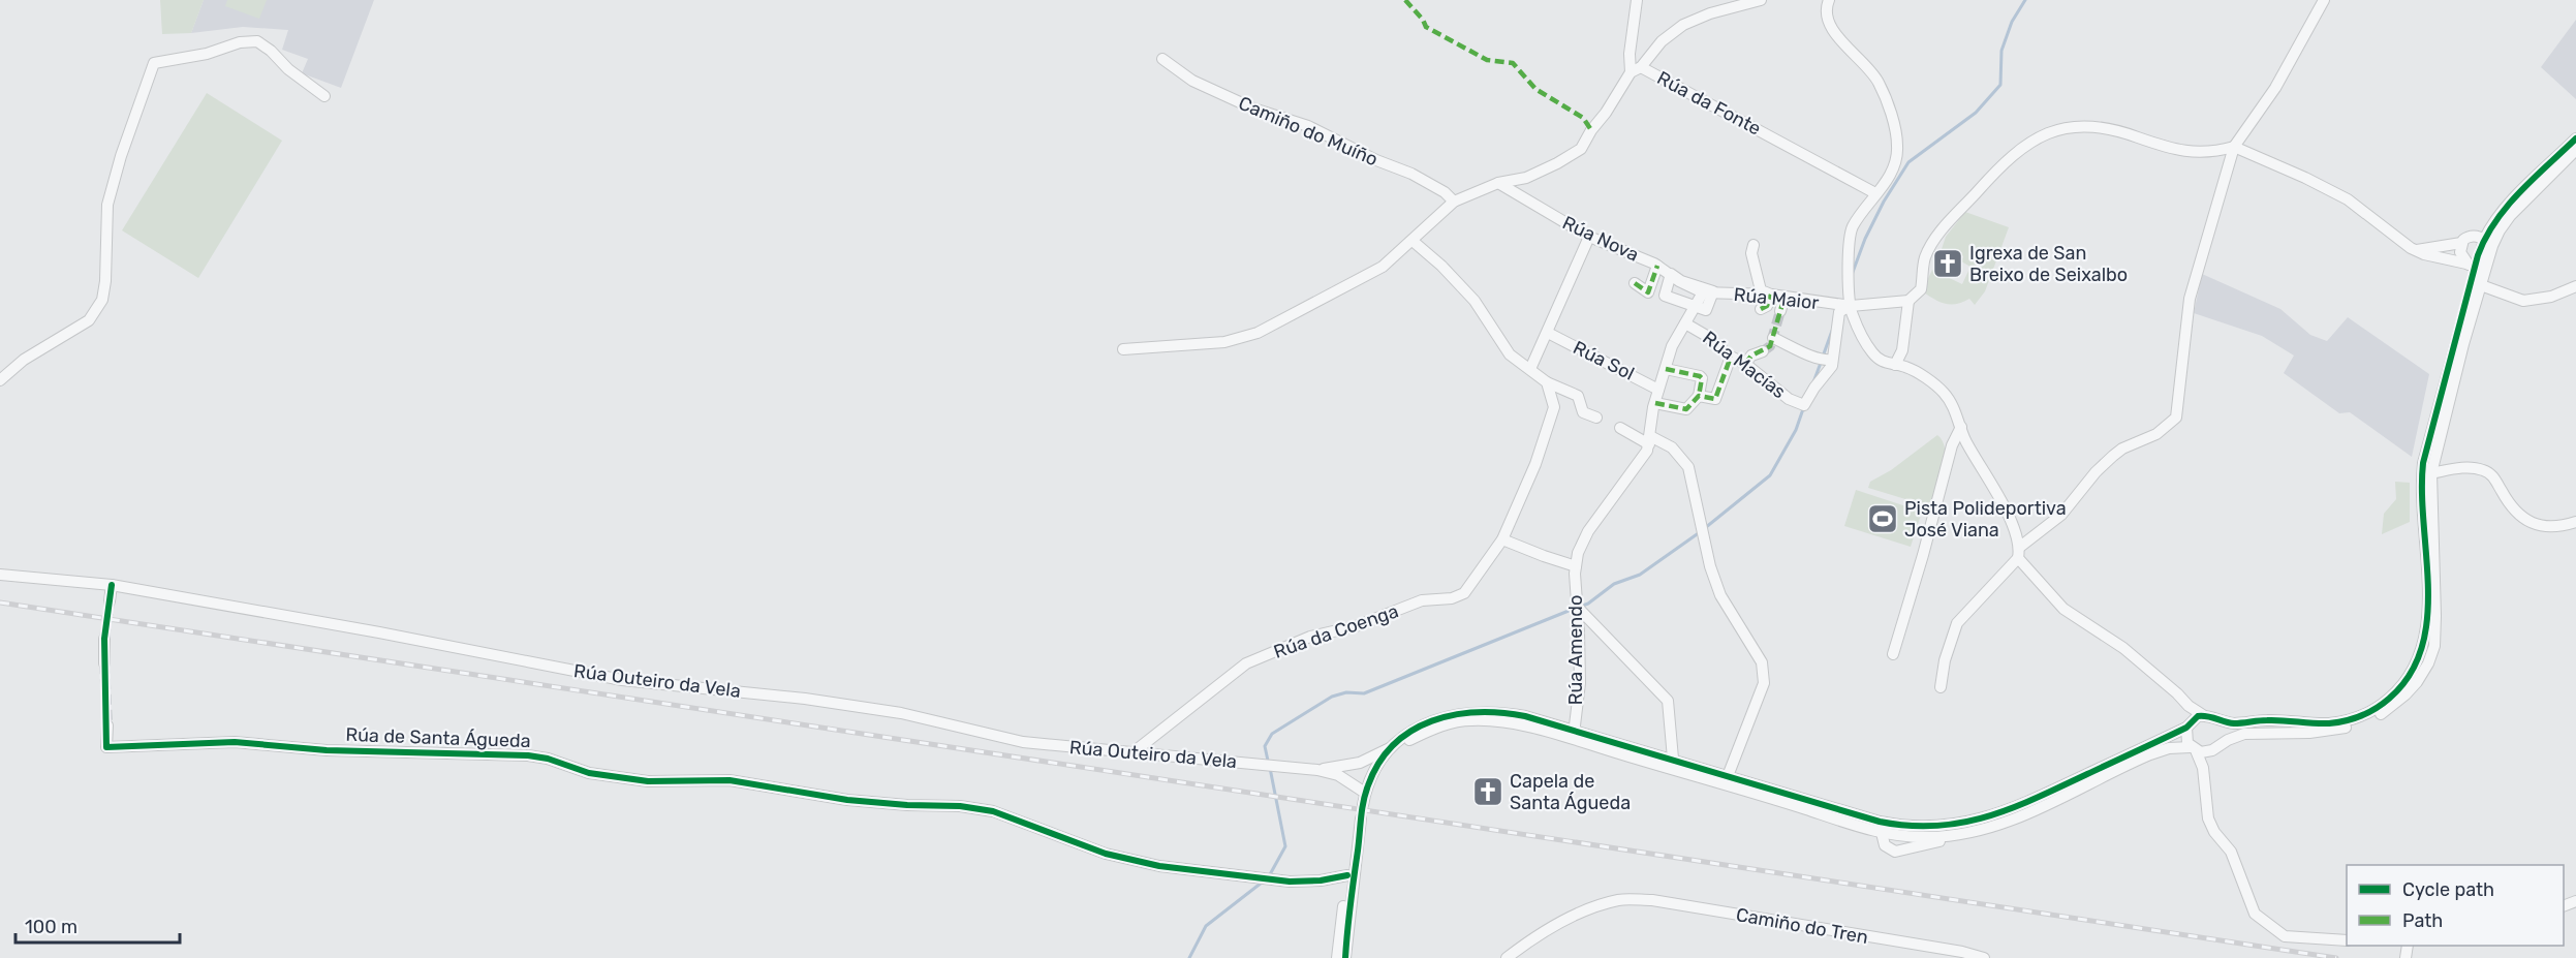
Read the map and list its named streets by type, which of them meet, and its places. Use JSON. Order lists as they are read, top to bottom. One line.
{"streets":{"street":["Rúa da Fonte","Camiño do Muíño","Rúa Nova","Rúa Maior","Rúa Sol","Rúa Macías","Rúa da Coenga","Rúa Amendo","Rúa Outeiro da Vela","Rúa de Santa Águeda","Camiño do Tren"]},"crossings":[["Rúa da Fonte","Camiño do Muíño"],["Rúa da Fonte","Rúa Nova"],["Rúa Nova","Rúa Maior"],["Rúa da Coenga","Rúa Outeiro da Vela"]],"places":{"church":["Igrexa de San Breixo de Seixalbo","Capela de Santa Águeda"],"sports":["Pista Polideportiva José Viana"]},"legend":["Cycle path","Path"],"scale_bar":"100 m"}
